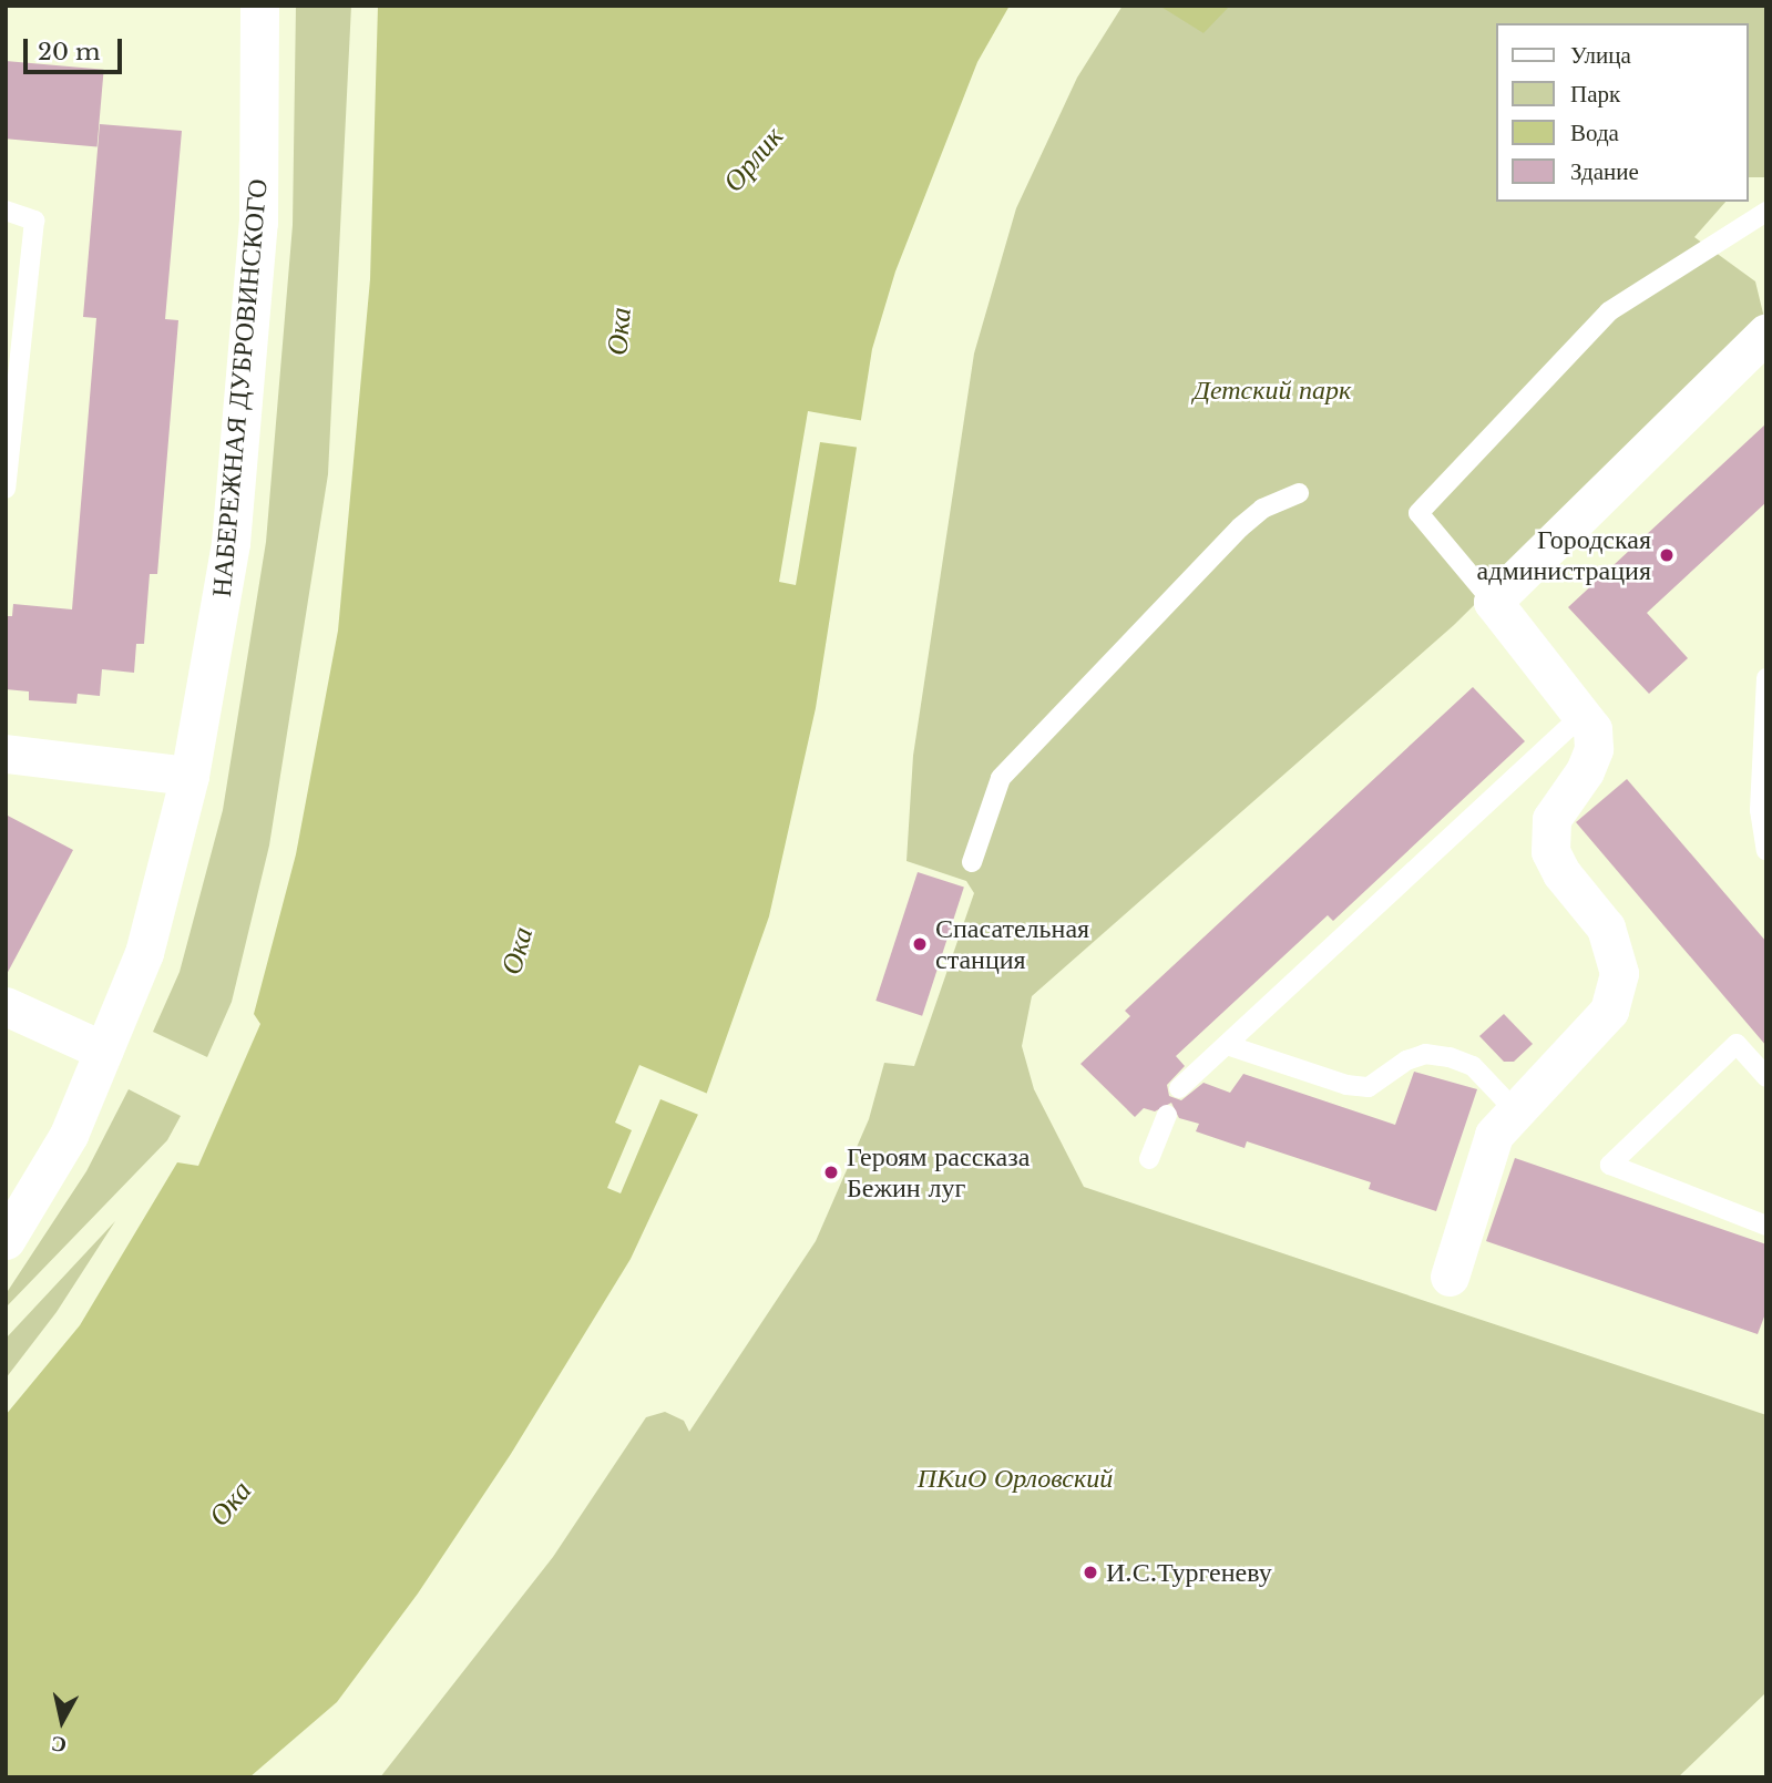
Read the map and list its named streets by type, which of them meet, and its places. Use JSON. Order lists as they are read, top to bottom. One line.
{"streets":{"street":["НАБЕРЕЖНАЯ ДУБРОВИНСКОГО"]},"water":["Орлик","Ока"],"parks":["Детский парк","ПКиО Орловский"],"places":["Городская администрация","Спасательная станция","Героям рассказа Бежин луг","И.С.Тургеневу"],"legend":["Улица","Парк","Вода","Здание"],"scale_bar":"20 m","north":"bottom"}
